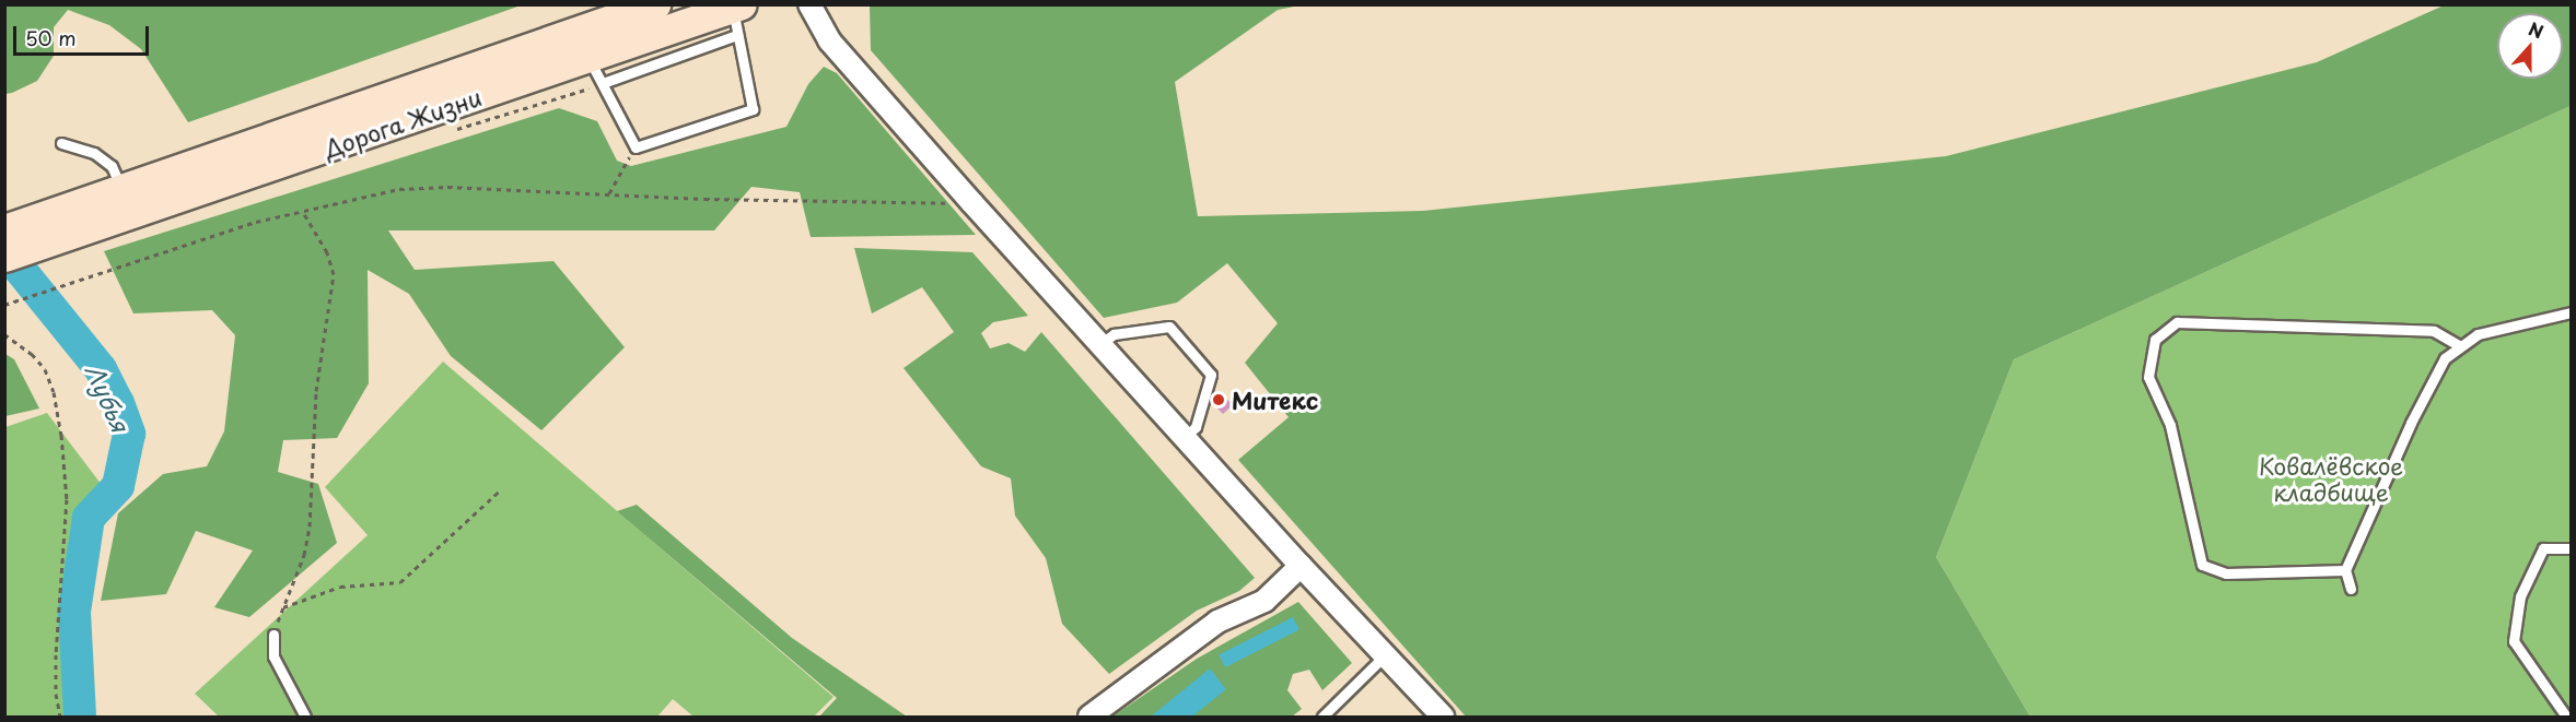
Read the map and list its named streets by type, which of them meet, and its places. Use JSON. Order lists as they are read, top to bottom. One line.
{"streets":{"main road":["Дорога Жизни"]},"water":["Лубья"],"parks":["Ковалёвское кладбище"],"places":["Митекс"],"scale_bar":"50 m","north":"top"}
